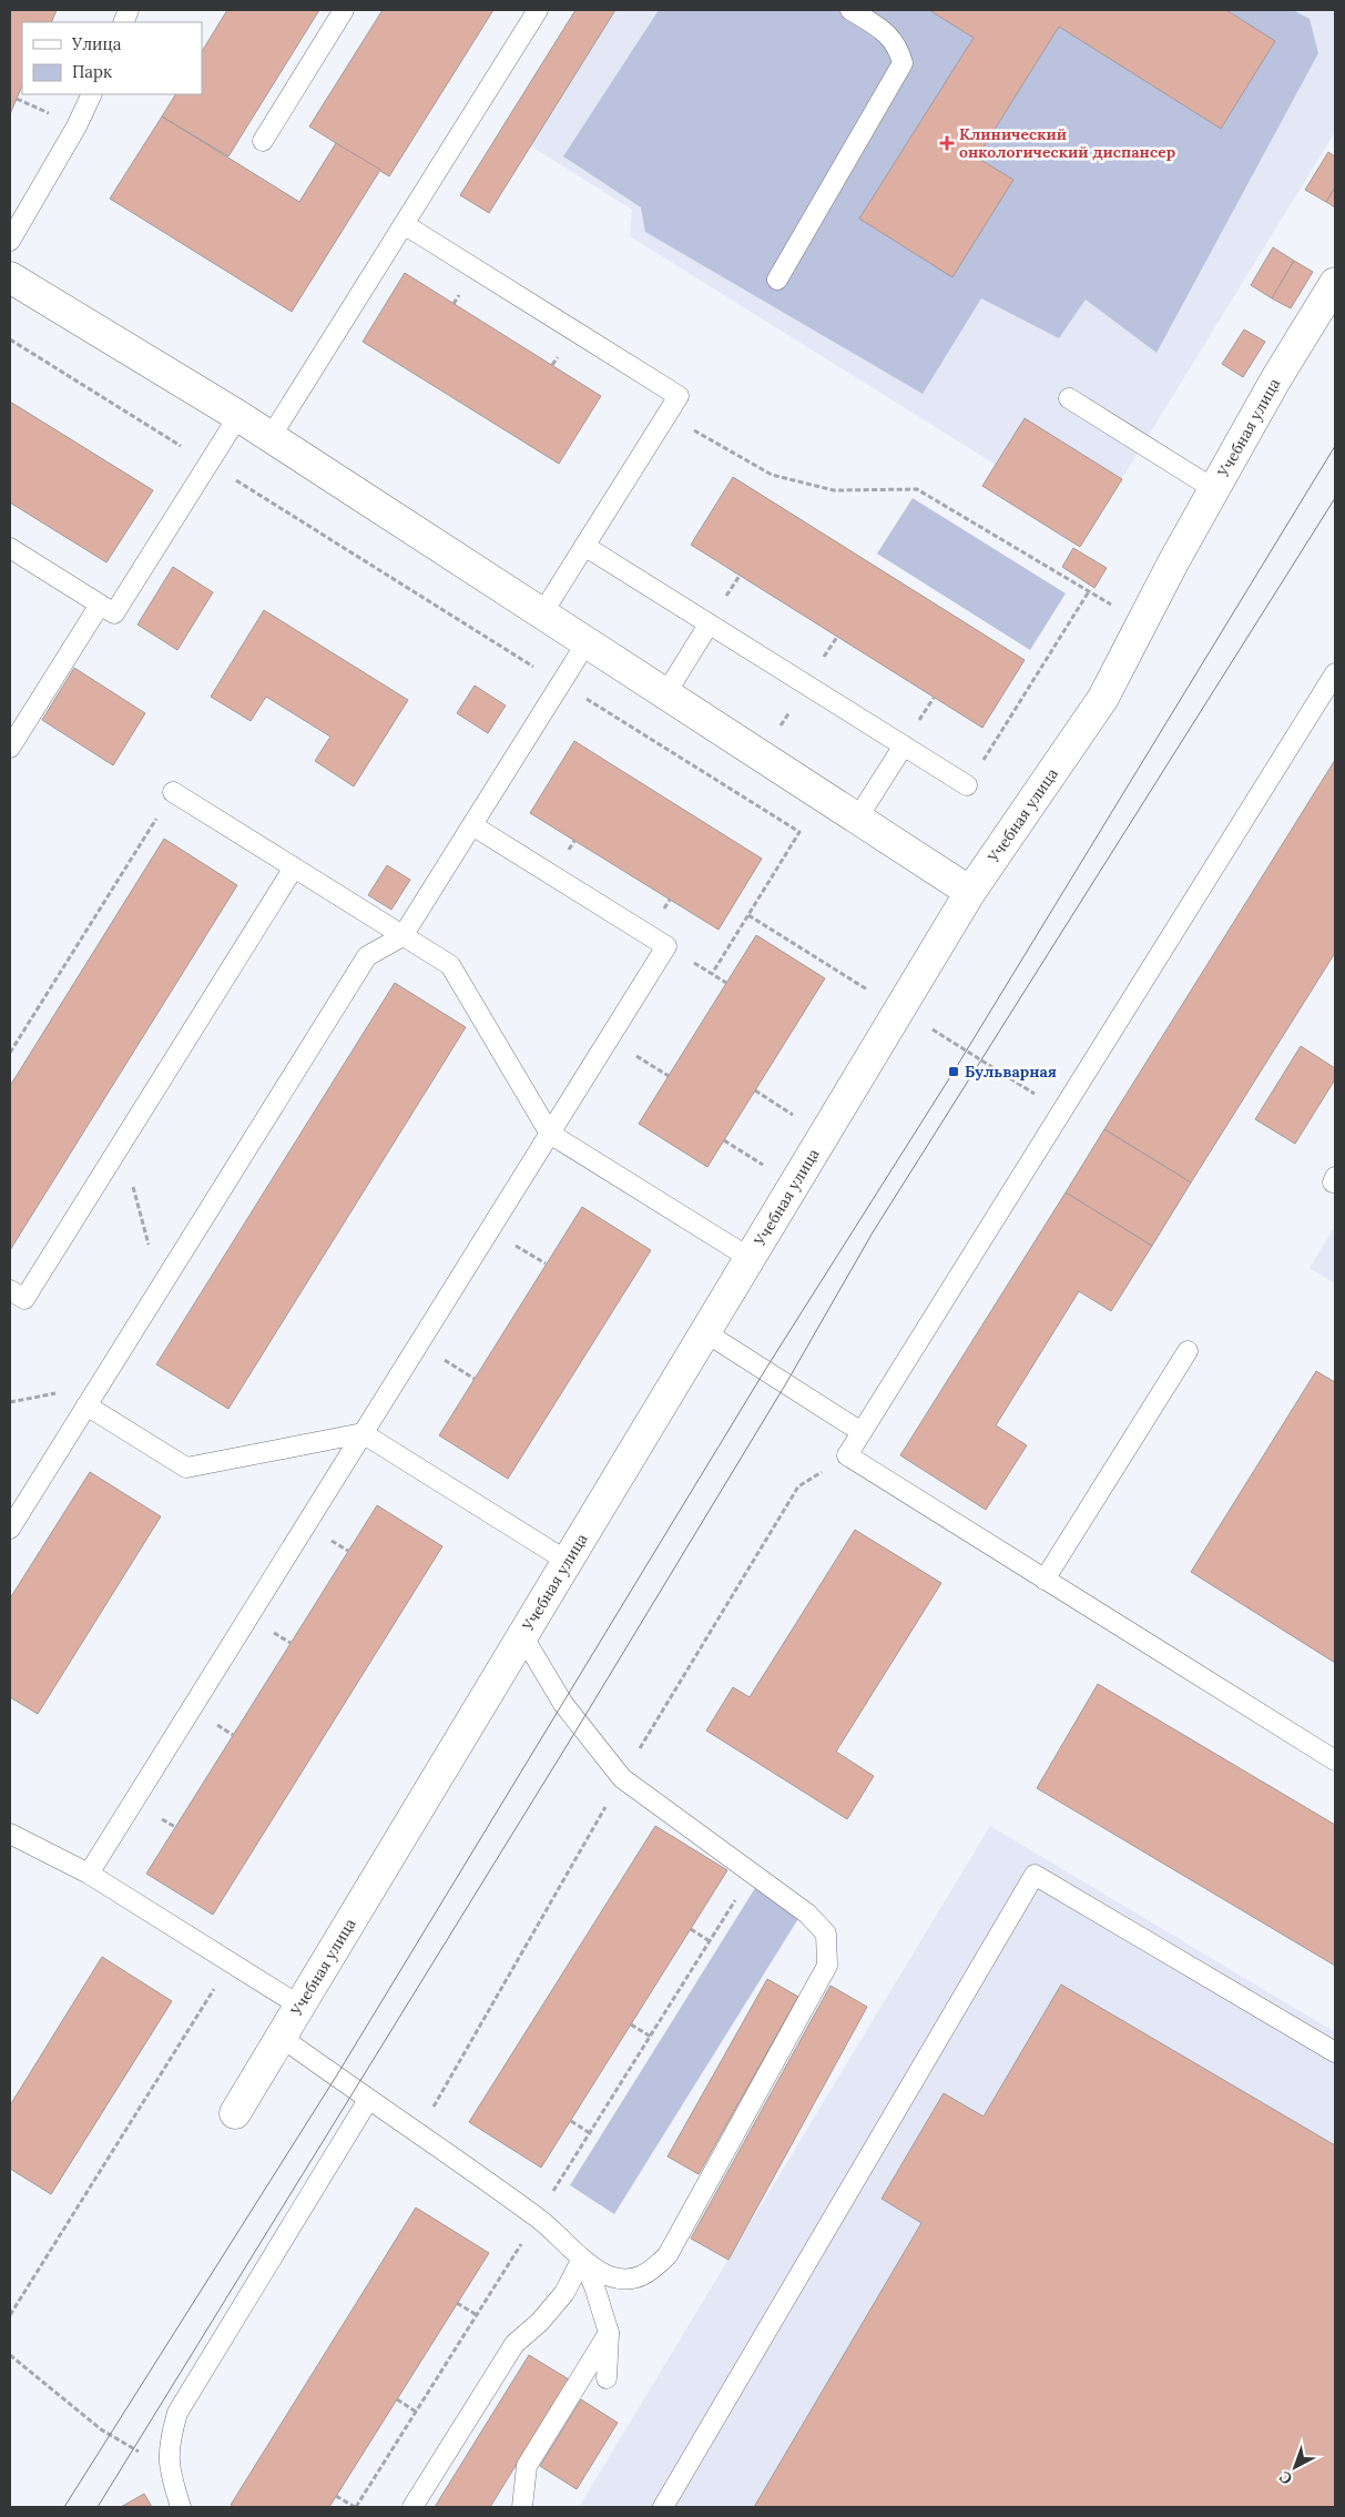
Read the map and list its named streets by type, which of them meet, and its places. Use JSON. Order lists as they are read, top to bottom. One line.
{"streets":{"street":["Учебная улица"]},"places":{"health":["Клинический онкологический диспансер"],"transit":["Бульварная"]},"legend":["Улица","Парк"],"north":"bottom left"}
